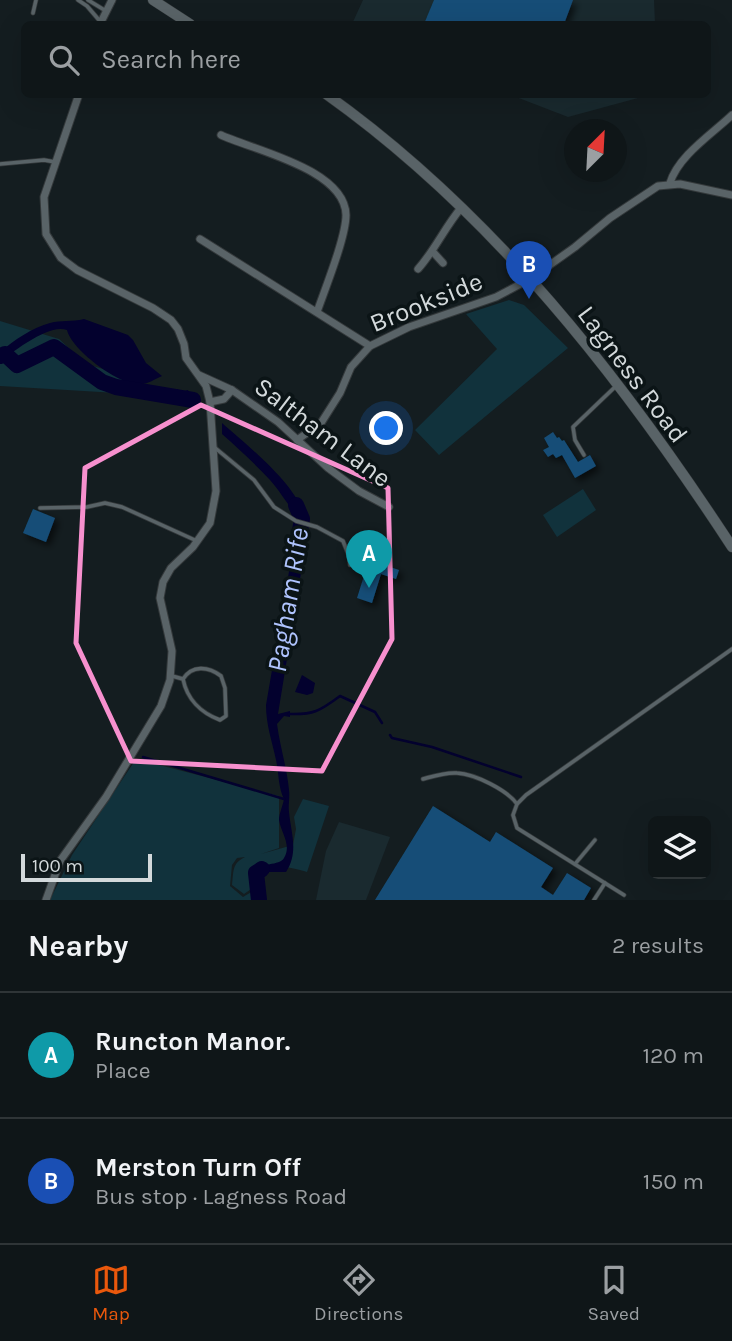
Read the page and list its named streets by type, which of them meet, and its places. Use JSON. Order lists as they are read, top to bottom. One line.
{"streets":{"main road":["Lagness Road"],"street":["Brookside","Saltham Lane"]},"crossings":[["Brookside","Lagness Road"],["Brookside","Saltham Lane"]],"water":["Pagham Rife"],"scale_bar":"100 m","north":"top right","page":{"search":"Search here","pins":["B","A"],"scale":"100 m","heading":["Nearby","2 results"],"list":[{"mark":"A","name":"Runcton Manor.","note":"Place","value":"120 m"},{"mark":"B","name":"Merston Turn Off","note":"Bus stop · Lagness Road","value":"150 m"}],"nav":["Map","Directions","Saved"]}}
